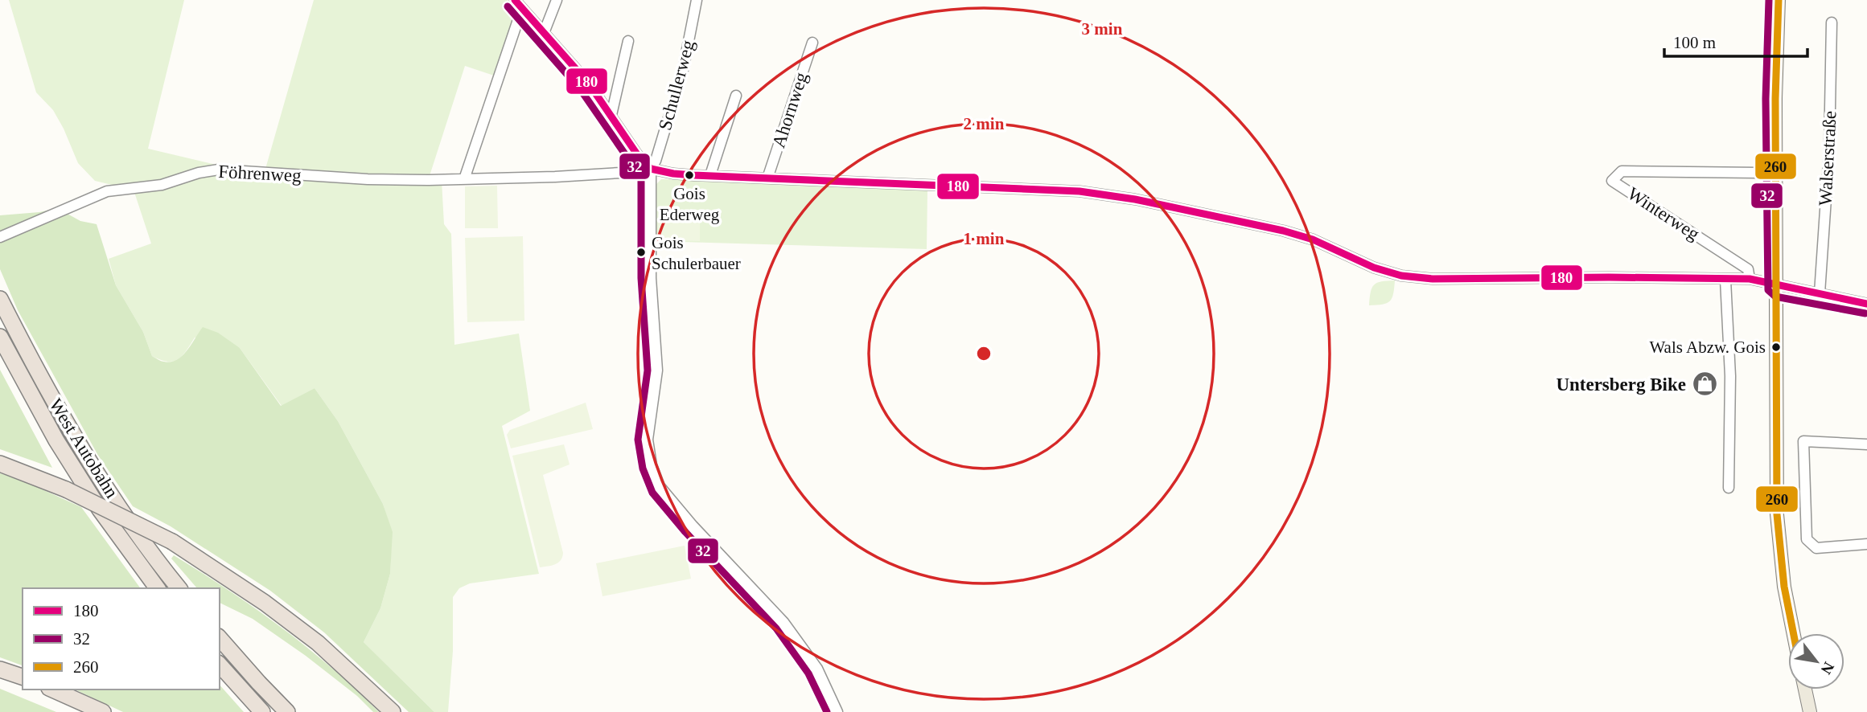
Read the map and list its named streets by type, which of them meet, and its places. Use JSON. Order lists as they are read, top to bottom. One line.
{"streets":{"highway":["West Autobahn"],"street":["Schullerweg","Ahornweg","Walserstraße","Föhrenweg","Winterweg"]},"crossings":[["Schullerweg","Föhrenweg"],["Ahornweg","Föhrenweg"],["Föhrenweg","Winterweg"]],"places":{"other":["Gois Ederweg","Gois Schulerbauer","Wals Abzw. Gois"],"shop":["Untersberg Bike"]},"lines":["transit line 180","transit line 32","transit line 260"],"legend":["180","32","260"],"scale_bar":"100 m","north":"bottom right","rings":["3 min","2 min","1 min"]}
